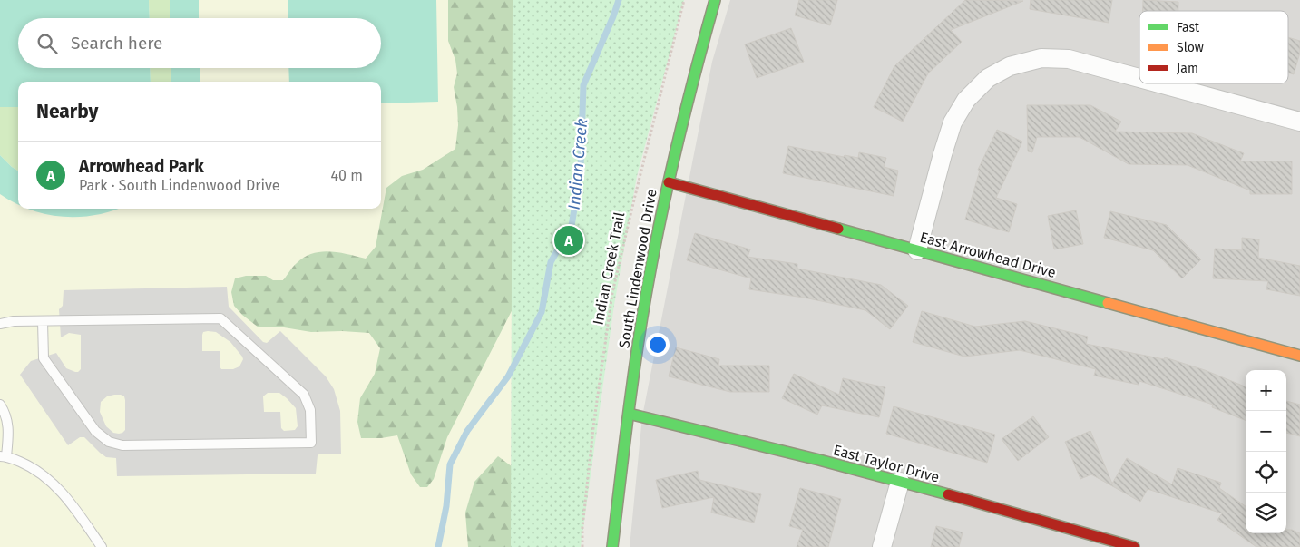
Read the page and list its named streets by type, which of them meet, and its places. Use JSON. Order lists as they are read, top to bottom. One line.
{"streets":{"street":["East Arrowhead Drive","South Lindenwood Drive","East Taylor Drive"],"path":["Indian Creek Trail"]},"crossings":[["East Arrowhead Drive","South Lindenwood Drive"],["South Lindenwood Drive","East Taylor Drive"]],"water":["Indian Creek"],"legend":["Fast","Slow","Jam"],"page":{"search":"Search here","heading":"Nearby","list":[{"mark":"A","name":"Arrowhead Park","note":"Park · South Lindenwood Drive","value":"40 m"}],"pins":"A","map_buttons":["+","−"]}}
